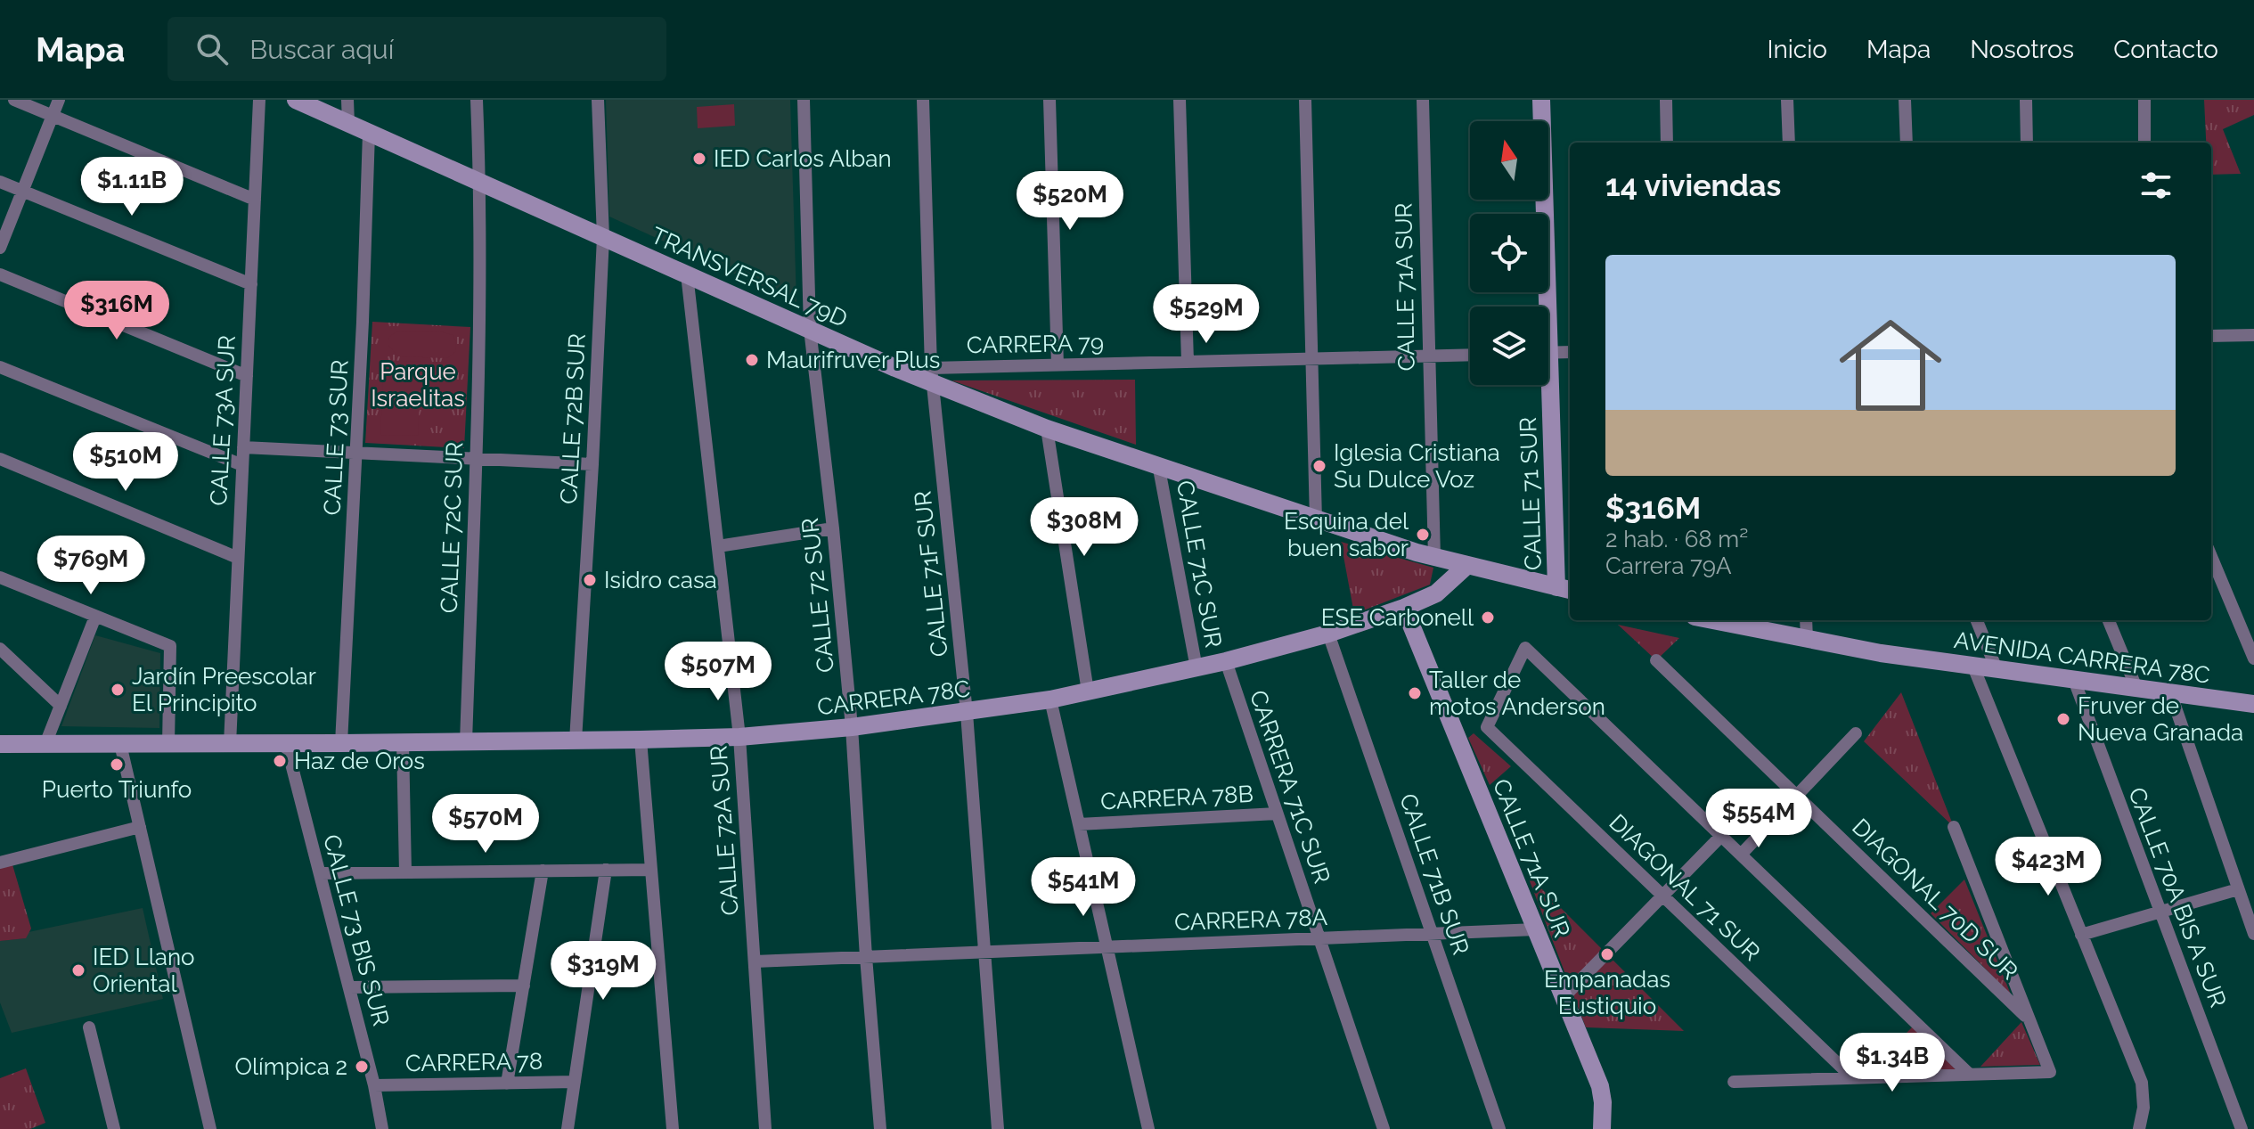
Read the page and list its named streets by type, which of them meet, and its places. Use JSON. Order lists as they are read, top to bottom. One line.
{"streets":{"street":["TRANSVERSAL 79D","CALLE 71A SUR","CARRERA 79","CALLE 72B SUR","CALLE 73A SUR","CALLE 73 SUR","CALLE 71 SUR","CALLE 72C SUR","CALLE 71C SUR","CALLE 71F SUR","CALLE 72 SUR","AVENIDA CARRERA 78C","CARRERA 78C","CARRERA 71C SUR","CARRERA 78B","CALLE 72A SUR","CALLE 71B SUR","DIAGONAL 71 SUR","CALLE 70A BIS A SUR","DIAGONAL 70D SUR","CARRERA 78A","CALLE 73 BIS SUR","CARRERA 78"]},"crossings":[["TRANSVERSAL 79D","CALLE 71A SUR"],["TRANSVERSAL 79D","CARRERA 79"],["TRANSVERSAL 79D","CALLE 72B SUR"],["TRANSVERSAL 79D","CALLE 73 SUR"],["TRANSVERSAL 79D","CALLE 72C SUR"],["TRANSVERSAL 79D","CALLE 71C SUR"],["TRANSVERSAL 79D","CALLE 71F SUR"],["TRANSVERSAL 79D","CALLE 72 SUR"],["TRANSVERSAL 79D","CALLE 72A SUR"],["CALLE 71A SUR","CARRERA 79"],["CALLE 71A SUR","CARRERA 78C"],["CALLE 71A SUR","CARRERA 78A"],["CARRERA 79","CALLE 71F SUR"],["CALLE 72B SUR","CARRERA 78C"],["CALLE 73A SUR","CARRERA 78C"],["CALLE 73 SUR","CARRERA 78C"],["CALLE 72C SUR","CARRERA 78C"],["CALLE 71C SUR","CARRERA 78C"],["CALLE 71F SUR","CARRERA 78C"],["CALLE 71F SUR","CARRERA 78A"],["CALLE 72 SUR","CARRERA 78C"],["CALLE 72 SUR","CARRERA 78A"],["AVENIDA CARRERA 78C","CALLE 70A BIS A SUR"],["CARRERA 78C","CARRERA 71C SUR"],["CARRERA 78C","CALLE 72A SUR"],["CARRERA 78C","CALLE 71B SUR"],["CARRERA 78C","CALLE 73 BIS SUR"],["CARRERA 71C SUR","CARRERA 78B"],["CARRERA 71C SUR","CARRERA 78A"],["CALLE 72A SUR","CARRERA 78A"],["CALLE 71B SUR","CARRERA 78A"],["CALLE 73 BIS SUR","CARRERA 78"]],"parks":["Parque Israelitas"],"places":["IED Carlos Alban","Maurifruver Plus","Iglesia Cristiana Su Dulce Voz","Esquina del buen sabor","Isidro casa","ESE Carbonell","Jardín Preescolar El Principito","Taller de motos Anderson","Fruver de Nueva Granada","Haz de Oros","Puerto Triunfo","Empanadas Eustiquio","IED Llano Oriental","Olímpica 2"],"north":"top","page":{"header":"Mapa","search":"Buscar aquí","nav":["Inicio","Mapa","Nosotros","Contacto"],"heading":"14 viviendas","price":["$1.11B","$520M","$316M","$529M","$510M","$308M","$769M","$507M","$554M","$570M","$423M","$541M","$319M","$1.34B"],"list":[{"name":"$316M","note":"2 hab. · 68 m² · Carrera 79A"}]}}
